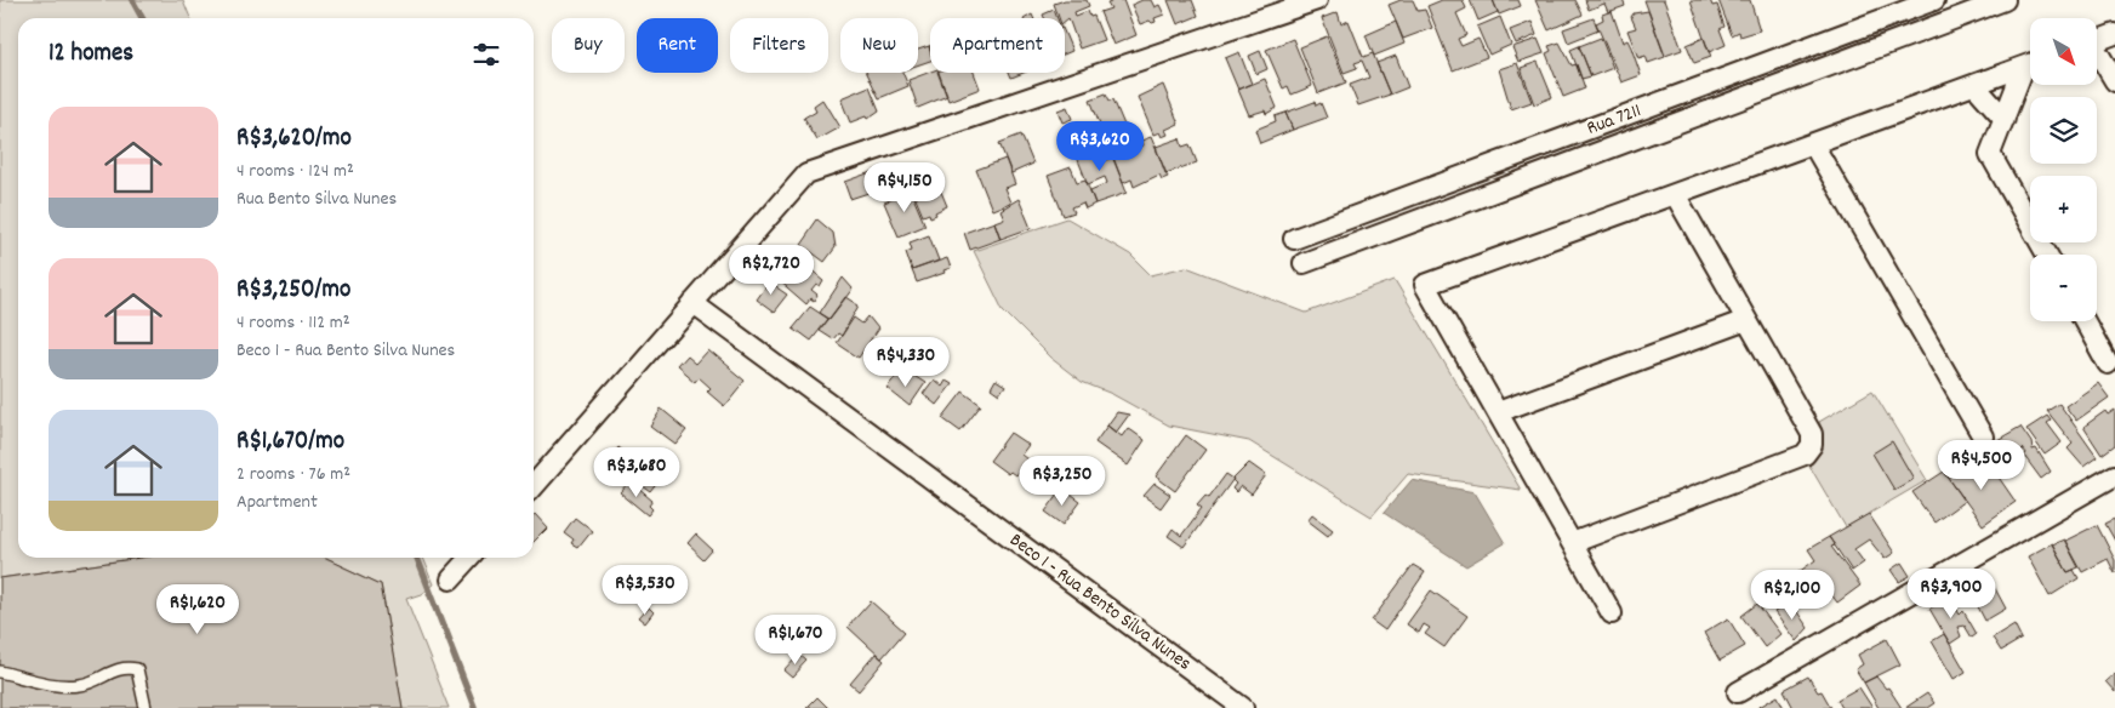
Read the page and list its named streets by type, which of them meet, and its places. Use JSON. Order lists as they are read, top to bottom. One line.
{"streets":{"street":["Rua 7211","Beco 1 - Rua Bento Silva Nunes"]},"north":"bottom right","page":{"map_buttons":["+","−"],"chip":["Buy","Rent","Filters","New","Apartment"],"heading":"12 homes","list":[{"name":"R$3,620/mo","note":"4 rooms · 124 m² · Rua Bento Silva Nunes"},{"name":"R$3,250/mo","note":"4 rooms · 112 m² · Beco 1 - Rua Bento Silva Nunes"},{"name":"R$1,670/mo","note":"2 rooms · 76 m² · Apartment"}],"price":["R$3,620","R$4,150","R$2,720","R$4,330","R$4,500","R$3,680","R$3,250","R$3,530","R$3,900","R$2,100","R$1,620","R$1,670"]}}
